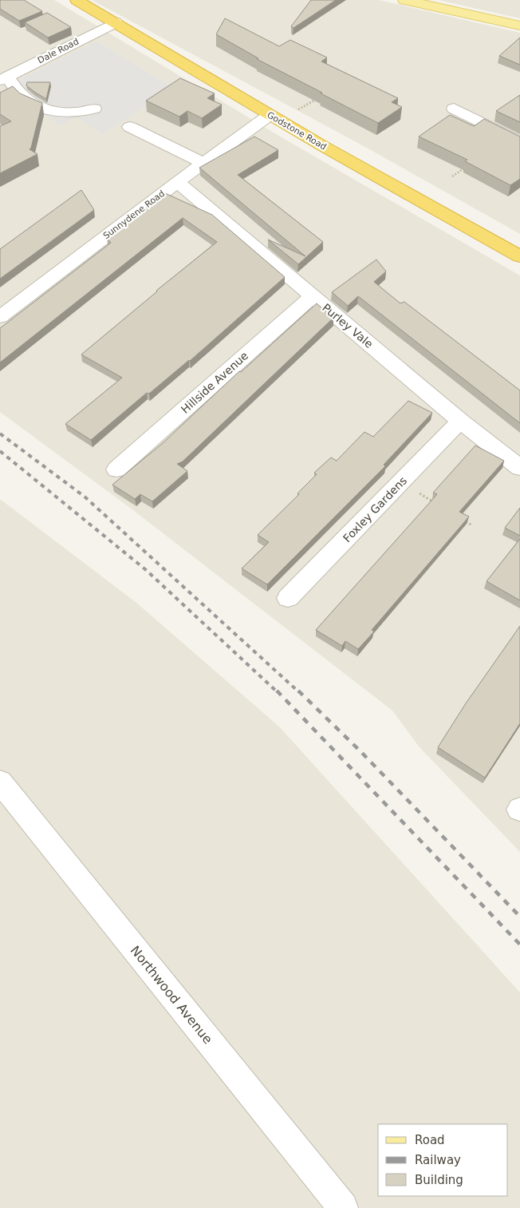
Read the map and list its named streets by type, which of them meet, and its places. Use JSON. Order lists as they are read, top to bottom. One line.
{"streets":{"highway":["Godstone Road"],"street":["Dale Road","Sunnydene Road","Purley Vale","Hillside Avenue","Foxley Gardens","Northwood Avenue"]},"crossings":[["Dale Road","Godstone Road"],["Godstone Road","Sunnydene Road"],["Sunnydene Road","Purley Vale"],["Purley Vale","Hillside Avenue"],["Purley Vale","Foxley Gardens"]],"legend":["Road","Railway","Building"]}
